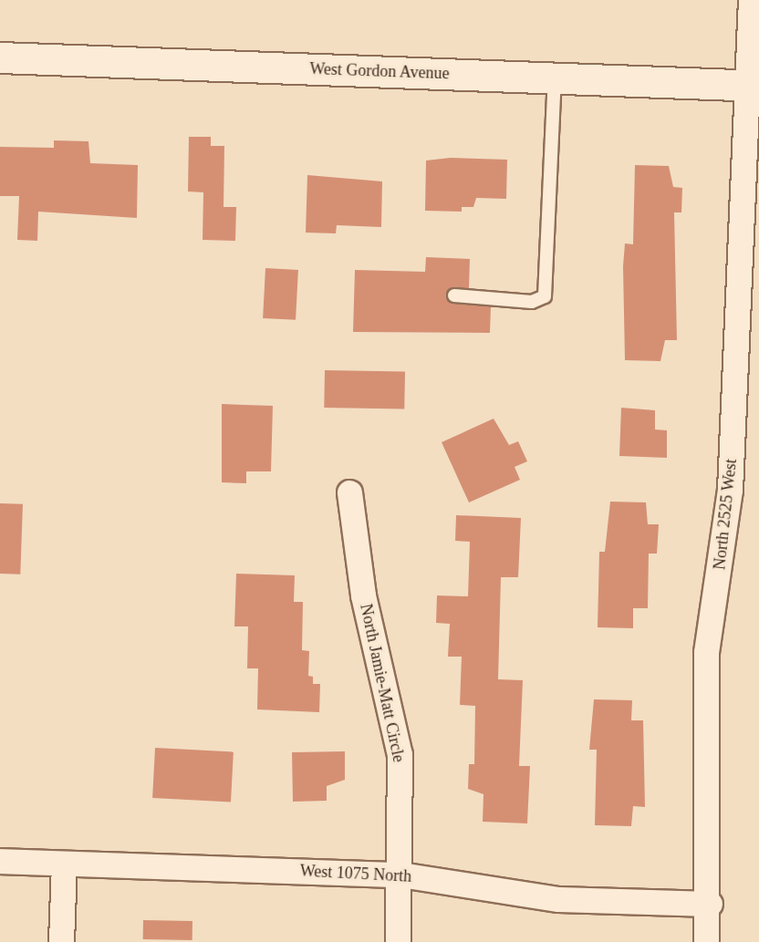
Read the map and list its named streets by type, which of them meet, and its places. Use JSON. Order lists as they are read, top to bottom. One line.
{"streets":{"main road":["West Gordon Avenue"],"street":["North 2525 West","North Jamie-Matt Circle","West 1075 North"]},"crossings":[["West Gordon Avenue","North 2525 West"],["North 2525 West","West 1075 North"],["North Jamie-Matt Circle","West 1075 North"]]}
